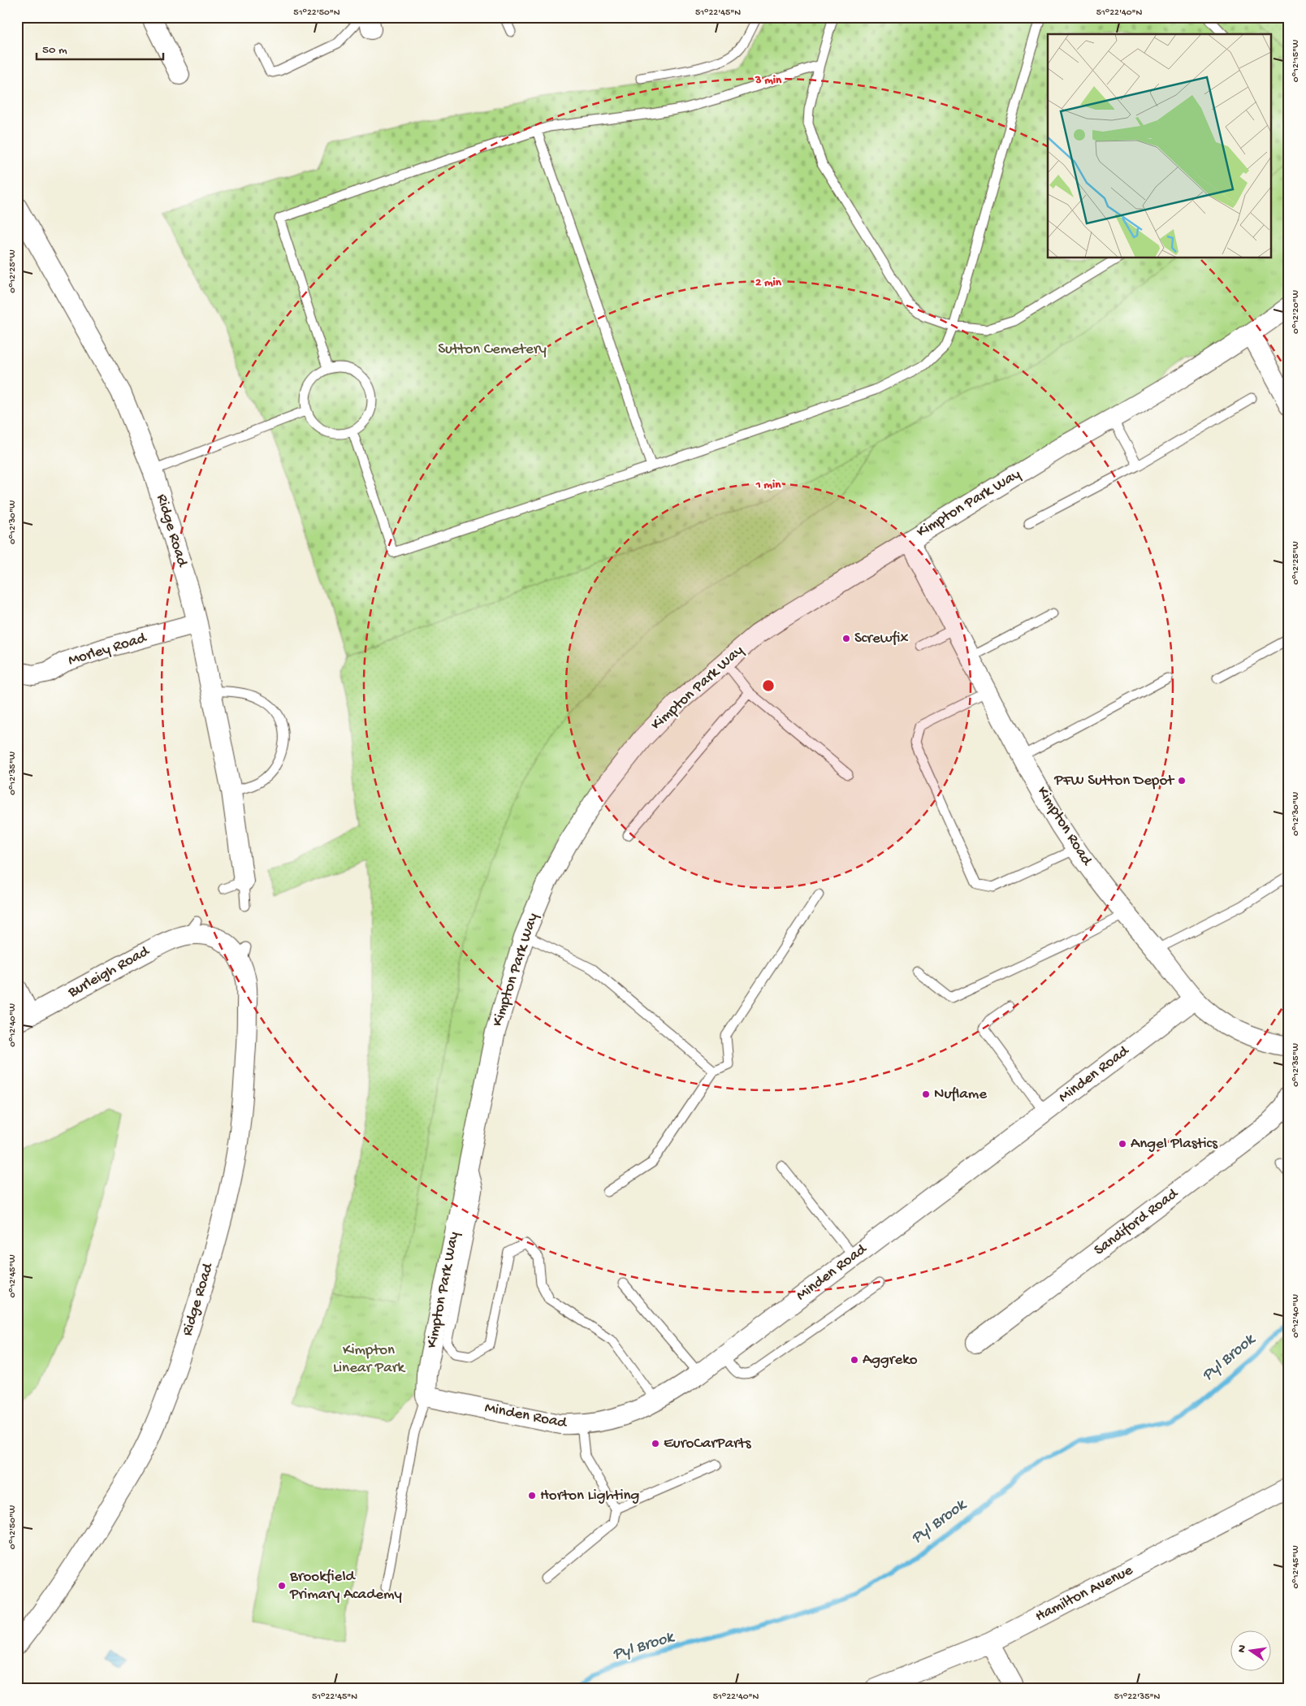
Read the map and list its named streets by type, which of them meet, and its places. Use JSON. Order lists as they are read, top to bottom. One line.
{"streets":{"street":["Kimpton Park Way","Ridge Road","Morley Road","Kimpton Road","Burleigh Road","Minden Road","Sandiford Road","Hamilton Avenue"]},"crossings":[["Kimpton Park Way","Kimpton Road"],["Kimpton Park Way","Minden Road"],["Ridge Road","Morley Road"],["Ridge Road","Burleigh Road"],["Kimpton Road","Minden Road"]],"water":["Pyl Brook"],"parks":["Sutton Cemetery","Kimpton Linear Park"],"places":["Screwfix","PFW Sutton Depot","Nuflame","Angel Plastics","Aggreko","EuroCarParts","Horton Lighting","Brookfield Primary Academy"],"scale_bar":"50 m","north":"left","coordinates":["51°22'50\"N","51°22'45\"N","51°22'40\"N","0°12'15\"W","0°12'25\"W","0°12'20\"W","0°12'30\"W","0°12'35\"W","0°12'40\"W","0°12'45\"W","0°12'50\"W","51°22'35\"N"],"rings":["3 min","2 min","1 min"]}
